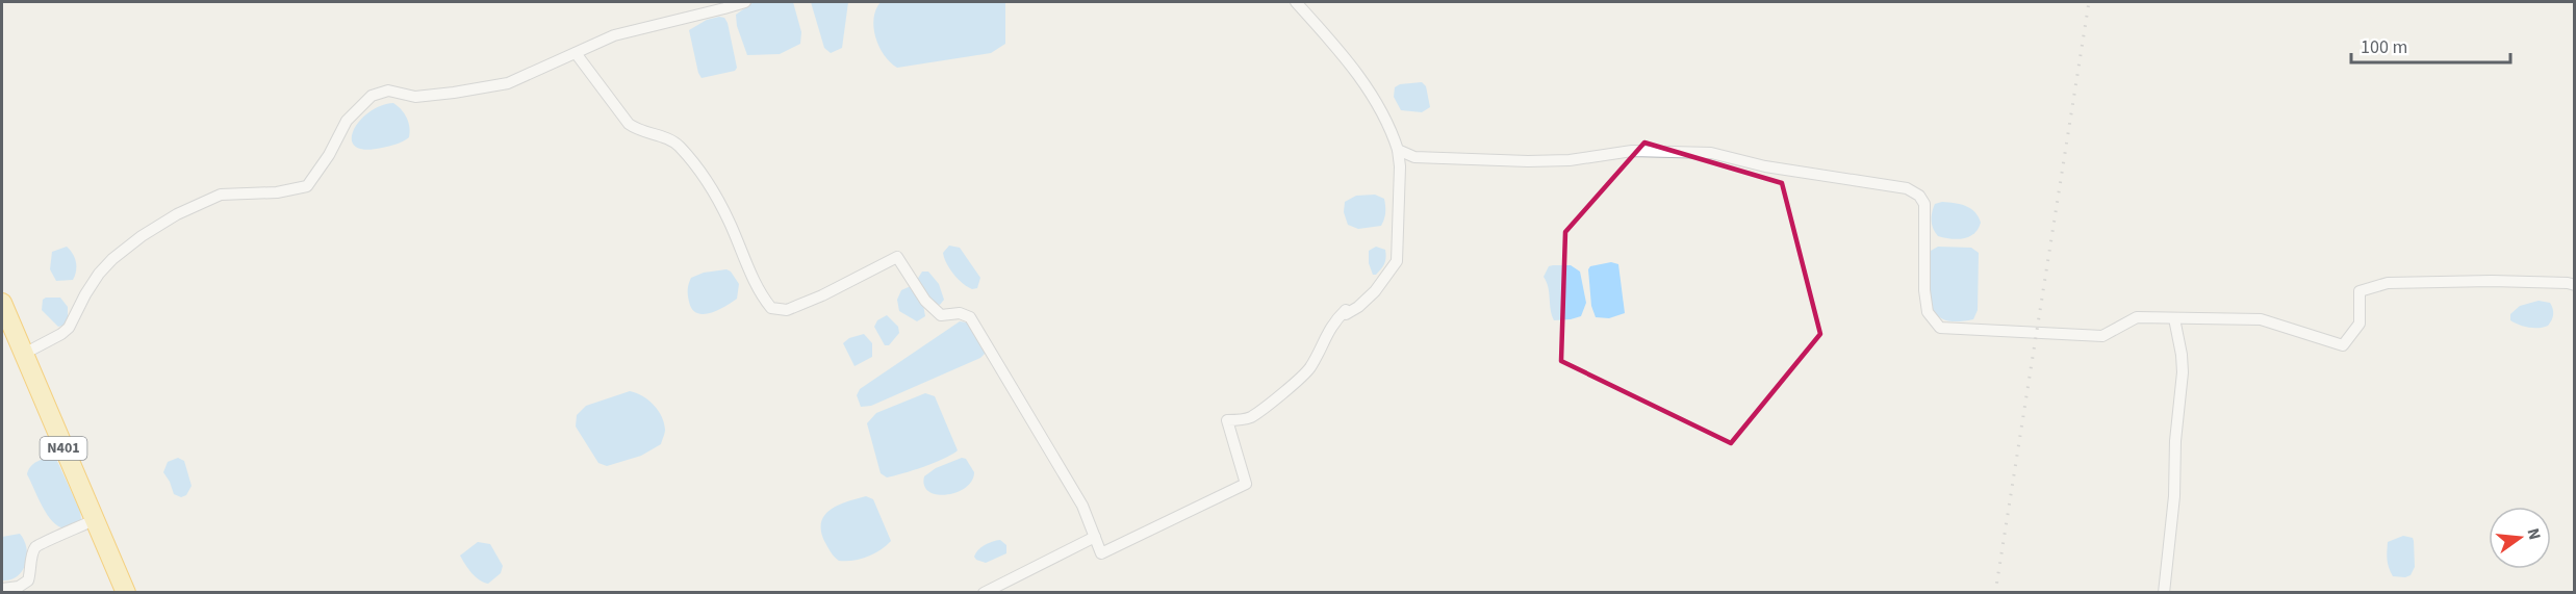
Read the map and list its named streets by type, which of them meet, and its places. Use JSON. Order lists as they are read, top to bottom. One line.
{"streets":{"highway":["N401"]},"scale_bar":"100 m","north":"right"}
